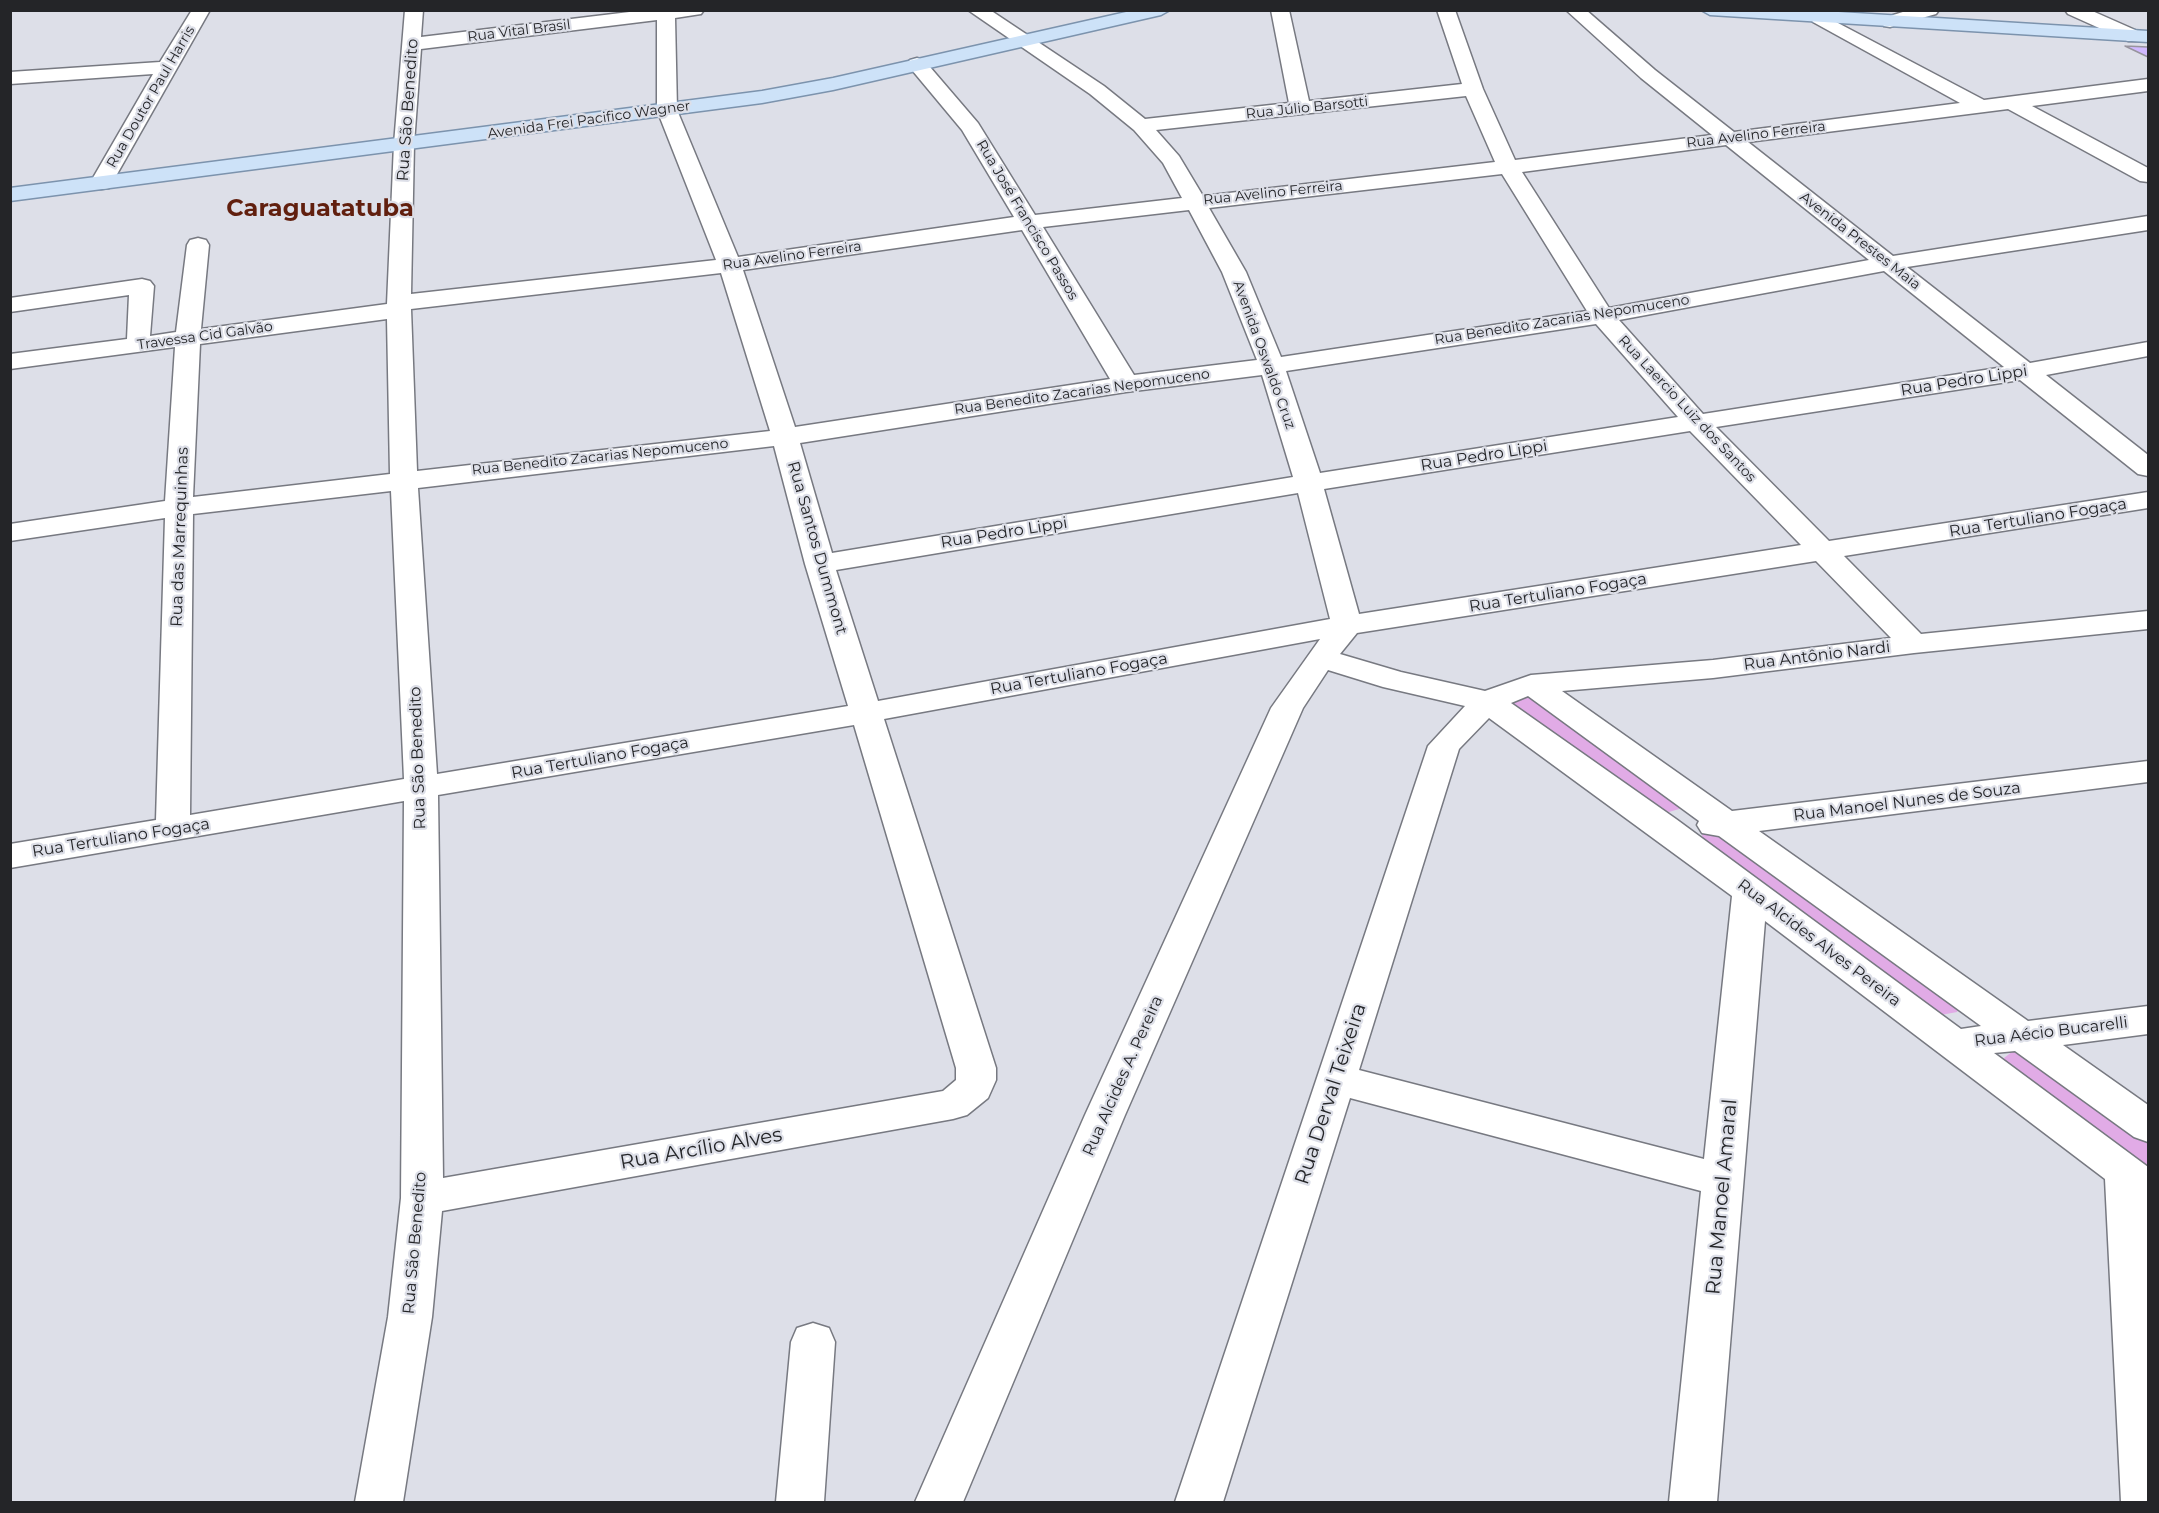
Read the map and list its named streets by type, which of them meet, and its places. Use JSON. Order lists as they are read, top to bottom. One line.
{"streets":{"main road":["Avenida Frei Pacifico Wagner"],"street":["Rua Vital Brasil","Rua Doutor Paul Harris","Rua Júlio Barsotti","Rua São Benedito","Rua Avelino Ferreira","Rua José Francisco Passos","Avenida Prestes Maia","Rua Benedito Zacarias Nepomuceno","Travessa Cid Galvão","Avenida Oswaldo Cruz","Rua Pedro Lippi","Rua Laercio Luiz dos Santos","Rua Tertuliano Fogaça","Rua das Marrequinhas","Rua Santos Dummont","Rua Antônio Nardi","Rua Manoel Nunes de Souza","Rua Alcides Alves Pereira","Rua Aécio Bucarelli","Rua Alcides A. Pereira","Rua Derval Teixeira","Rua Arcílio Alves","Rua Manoel Amaral"]},"crossings":[["Rua Vital Brasil","Rua São Benedito"],["Rua Vital Brasil","Rua Santos Dummont"],["Rua Doutor Paul Harris","Avenida Frei Pacifico Wagner"],["Rua Júlio Barsotti","Avenida Oswaldo Cruz"],["Rua Júlio Barsotti","Rua Laercio Luiz dos Santos"],["Rua São Benedito","Avenida Frei Pacifico Wagner"],["Rua São Benedito","Rua Avelino Ferreira"],["Rua São Benedito","Rua Benedito Zacarias Nepomuceno"],["Rua São Benedito","Travessa Cid Galvão"],["Rua São Benedito","Rua Tertuliano Fogaça"],["Rua São Benedito","Rua Arcílio Alves"],["Avenida Frei Pacifico Wagner","Rua José Francisco Passos"],["Avenida Frei Pacifico Wagner","Avenida Oswaldo Cruz"],["Avenida Frei Pacifico Wagner","Rua Santos Dummont"],["Rua Avelino Ferreira","Rua José Francisco Passos"],["Rua Avelino Ferreira","Avenida Prestes Maia"],["Rua Avelino Ferreira","Travessa Cid Galvão"],["Rua Avelino Ferreira","Avenida Oswaldo Cruz"],["Rua Avelino Ferreira","Rua Laercio Luiz dos Santos"],["Rua Avelino Ferreira","Rua Santos Dummont"],["Rua José Francisco Passos","Rua Benedito Zacarias Nepomuceno"],["Avenida Prestes Maia","Rua Benedito Zacarias Nepomuceno"],["Avenida Prestes Maia","Rua Pedro Lippi"],["Rua Benedito Zacarias Nepomuceno","Avenida Oswaldo Cruz"],["Rua Benedito Zacarias Nepomuceno","Rua Laercio Luiz dos Santos"],["Rua Benedito Zacarias Nepomuceno","Rua das Marrequinhas"],["Rua Benedito Zacarias Nepomuceno","Rua Santos Dummont"],["Travessa Cid Galvão","Rua das Marrequinhas"],["Avenida Oswaldo Cruz","Rua Pedro Lippi"],["Avenida Oswaldo Cruz","Rua Tertuliano Fogaça"],["Avenida Oswaldo Cruz","Rua Alcides A. Pereira"],["Rua Pedro Lippi","Rua Laercio Luiz dos Santos"],["Rua Pedro Lippi","Rua Santos Dummont"],["Rua Laercio Luiz dos Santos","Rua Tertuliano Fogaça"],["Rua Laercio Luiz dos Santos","Rua Antônio Nardi"],["Rua Tertuliano Fogaça","Rua das Marrequinhas"],["Rua Tertuliano Fogaça","Rua Santos Dummont"],["Rua Tertuliano Fogaça","Rua Alcides A. Pereira"],["Rua Santos Dummont","Rua Arcílio Alves"],["Rua Antônio Nardi","Rua Alcides Alves Pereira"],["Rua Antônio Nardi","Rua Derval Teixeira"],["Rua Manoel Nunes de Souza","Rua Alcides Alves Pereira"],["Rua Alcides Alves Pereira","Rua Aécio Bucarelli"],["Rua Alcides Alves Pereira","Rua Derval Teixeira"],["Rua Alcides Alves Pereira","Rua Manoel Amaral"]],"districts":["Caraguatatuba"]}
